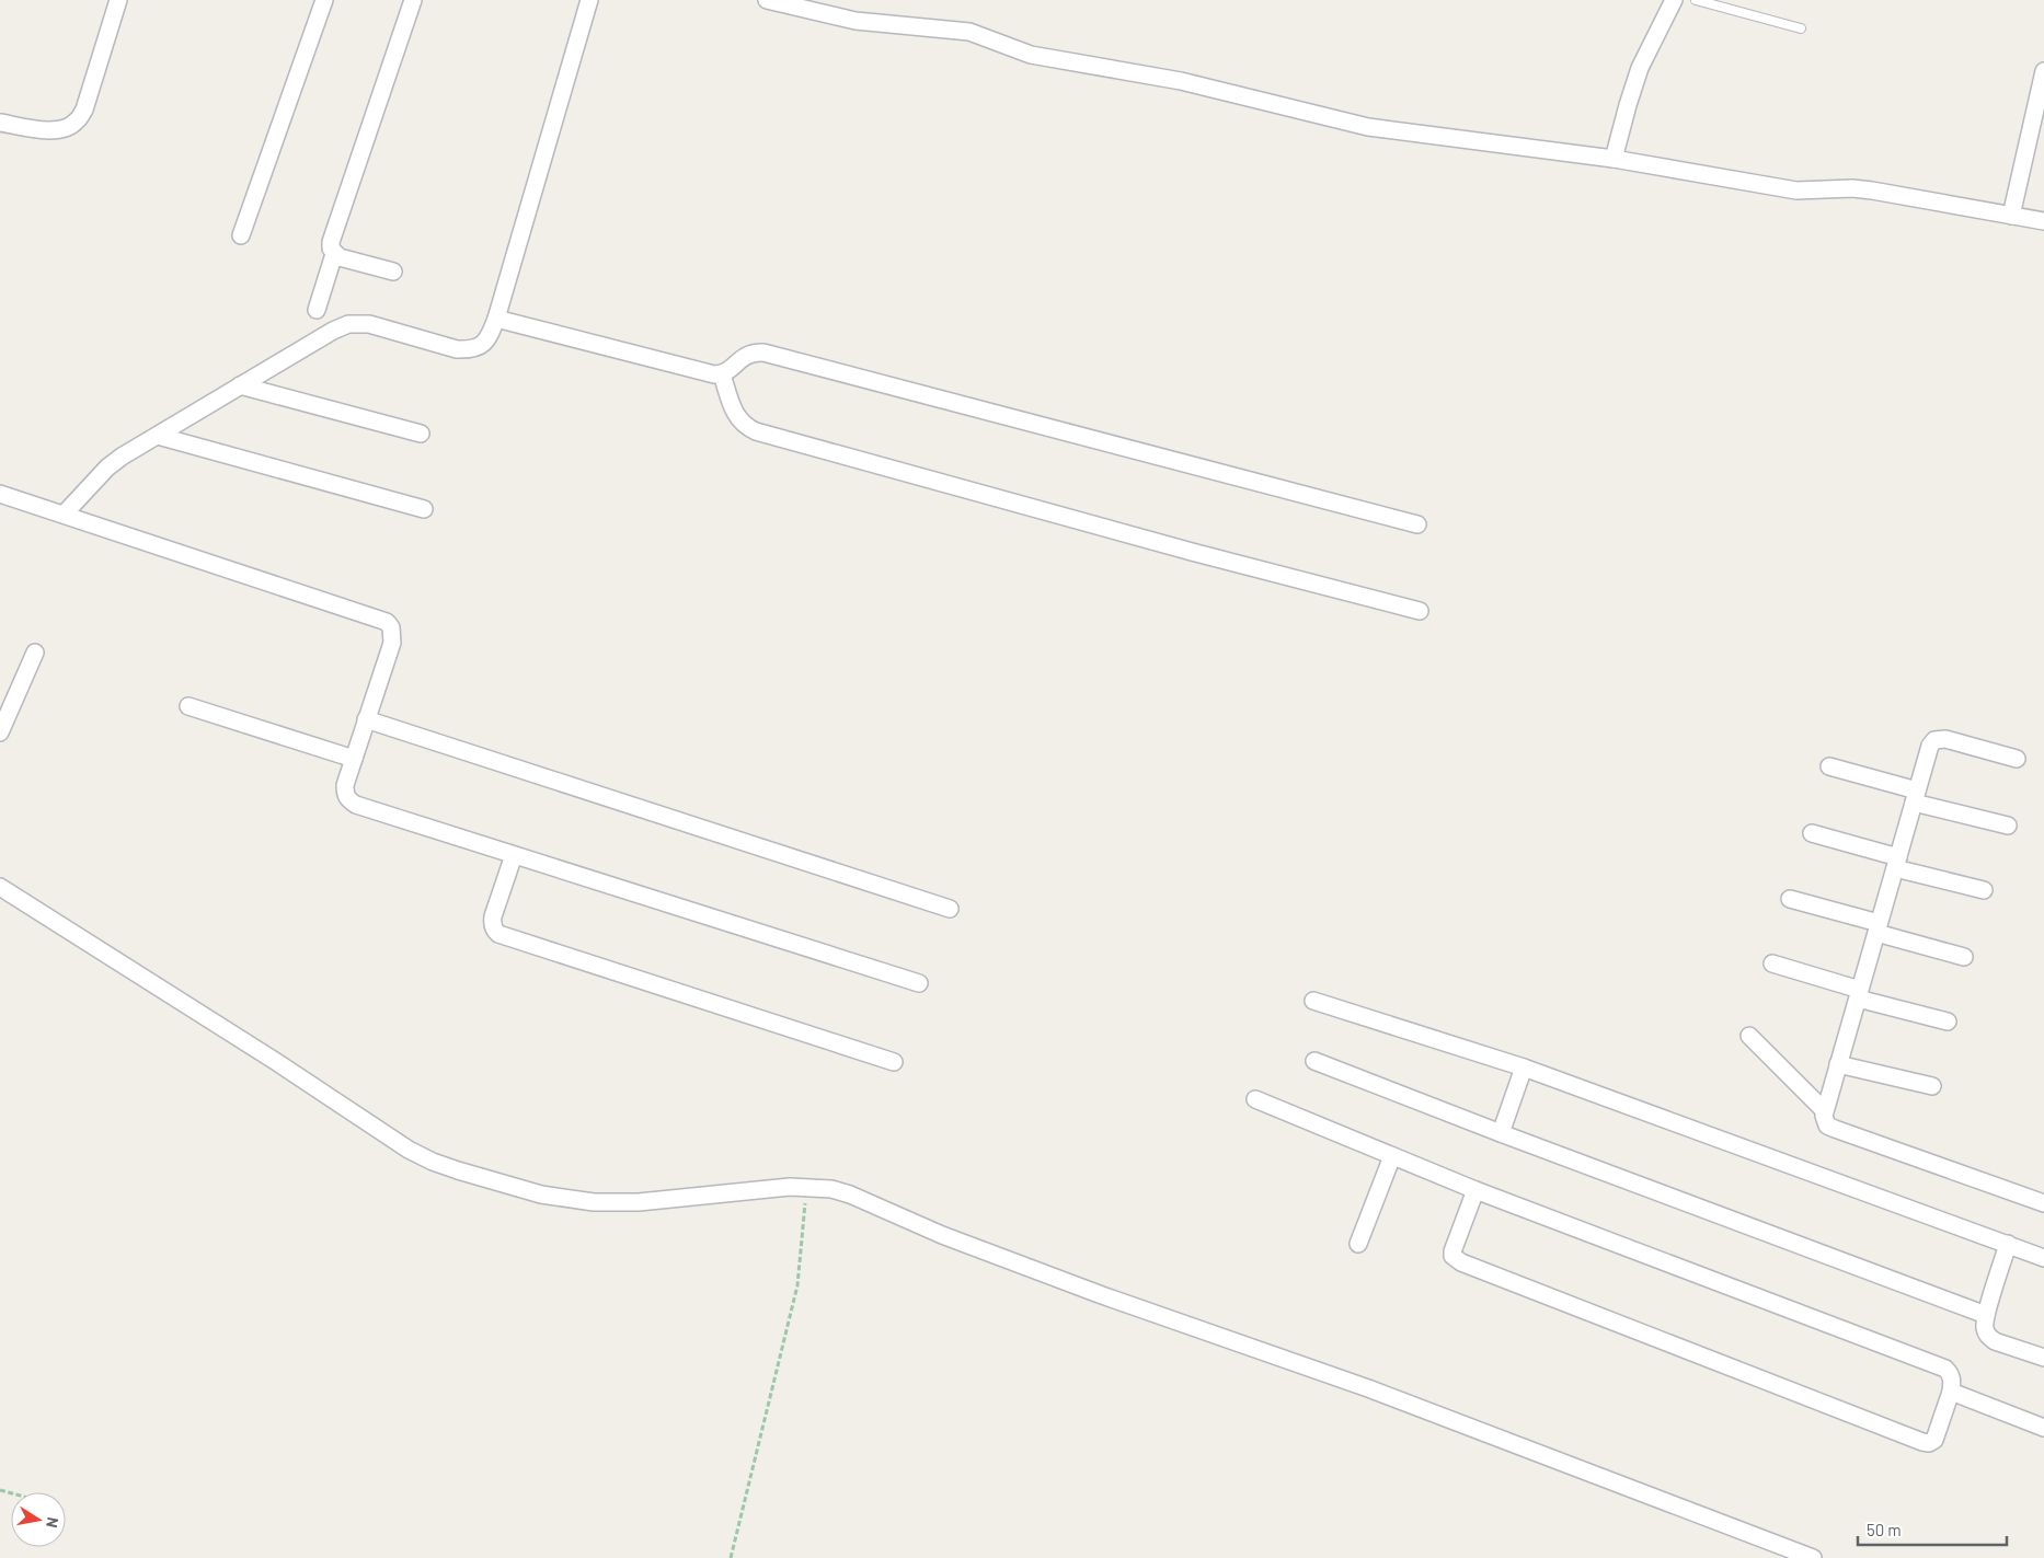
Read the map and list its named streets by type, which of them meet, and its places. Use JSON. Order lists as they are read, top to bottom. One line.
{"scale_bar":"50 m","north":"right"}
